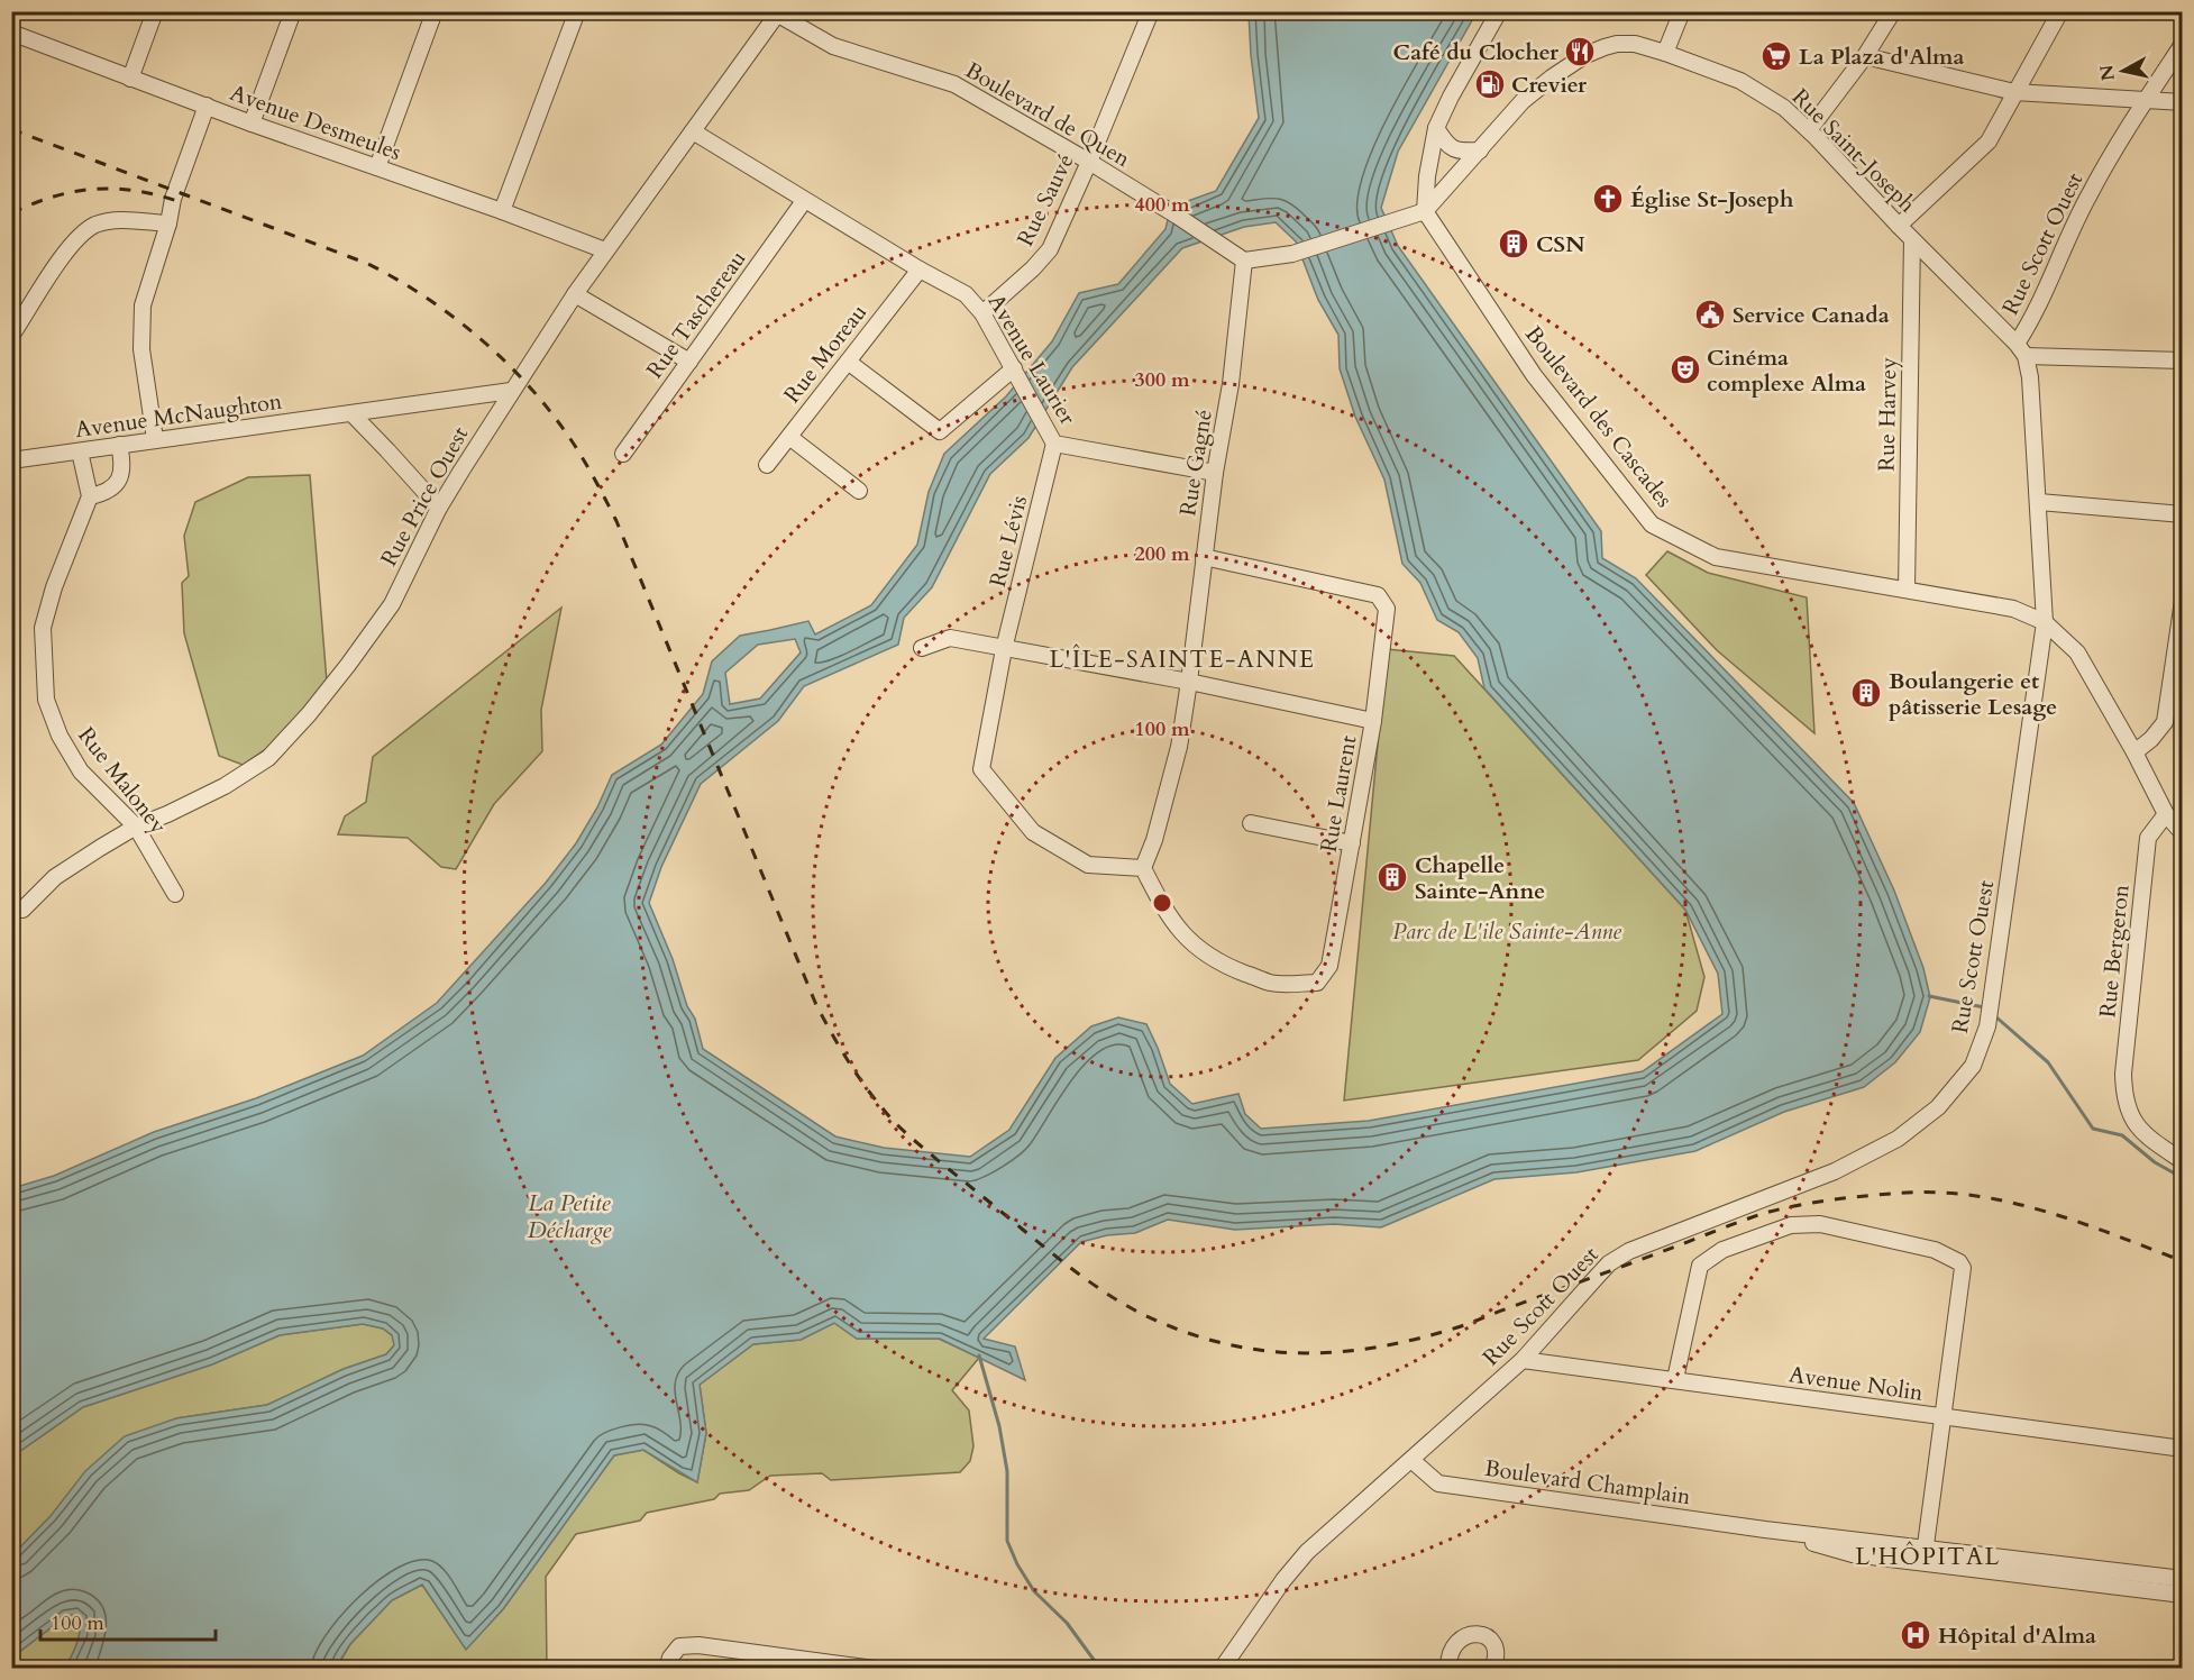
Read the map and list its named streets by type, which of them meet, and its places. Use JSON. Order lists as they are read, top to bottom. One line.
{"streets":{"street":["Boulevard de Quen","Avenue Desmeules","Rue Saint-Joseph","Rue Sauvé","Rue Scott Ouest","Rue Taschereau","Rue Moreau","Avenue Laurier","Rue Harvey","Avenue McNaughton","Boulevard des Cascades","Rue Gagné","Rue Price Ouest","Rue Lévis","Rue Maloney","Rue Laurent","Rue Bergeron","Avenue Nolin","Boulevard Champlain"]},"crossings":[["Boulevard de Quen","Rue Sauvé"],["Boulevard de Quen","Rue Gagné"],["Boulevard de Quen","Rue Price Ouest"],["Avenue Desmeules","Rue Price Ouest"],["Rue Saint-Joseph","Rue Scott Ouest"],["Rue Saint-Joseph","Rue Harvey"],["Rue Saint-Joseph","Boulevard des Cascades"],["Rue Sauvé","Avenue Laurier"],["Rue Scott Ouest","Boulevard des Cascades"],["Rue Scott Ouest","Avenue Nolin"],["Rue Scott Ouest","Boulevard Champlain"],["Rue Taschereau","Avenue Laurier"],["Rue Moreau","Avenue Laurier"],["Avenue Laurier","Rue Gagné"],["Avenue Laurier","Rue Price Ouest"],["Avenue Laurier","Rue Lévis"],["Rue Harvey","Boulevard des Cascades"],["Avenue McNaughton","Rue Price Ouest"],["Boulevard des Cascades","Rue Bergeron"],["Rue Gagné","Rue Lévis"],["Rue Gagné","Rue Laurent"],["Rue Price Ouest","Rue Maloney"],["Rue Lévis","Rue Laurent"]],"districts":["L'ÎLE-SAINTE-ANNE","L'HÔPITAL"],"water":["La Petite Décharge"],"parks":["Parc de L'ile Sainte-Anne"],"places":{"restaurant":["Café du Clocher"],"supermarket":["La Plaza d'Alma"],"fuel station":["Crevier"],"church":["Église St-Joseph"],"building":["CSN","Boulangerie et pâtisserie Lesage","Chapelle Sainte-Anne"],"public building":["Service Canada"],"theatre":["Cinéma complexe Alma"],"hospital":["Hôpital d'Alma"]},"scale_bar":"100 m","north":"left","rings":["400 m","300 m","200 m","100 m"]}
